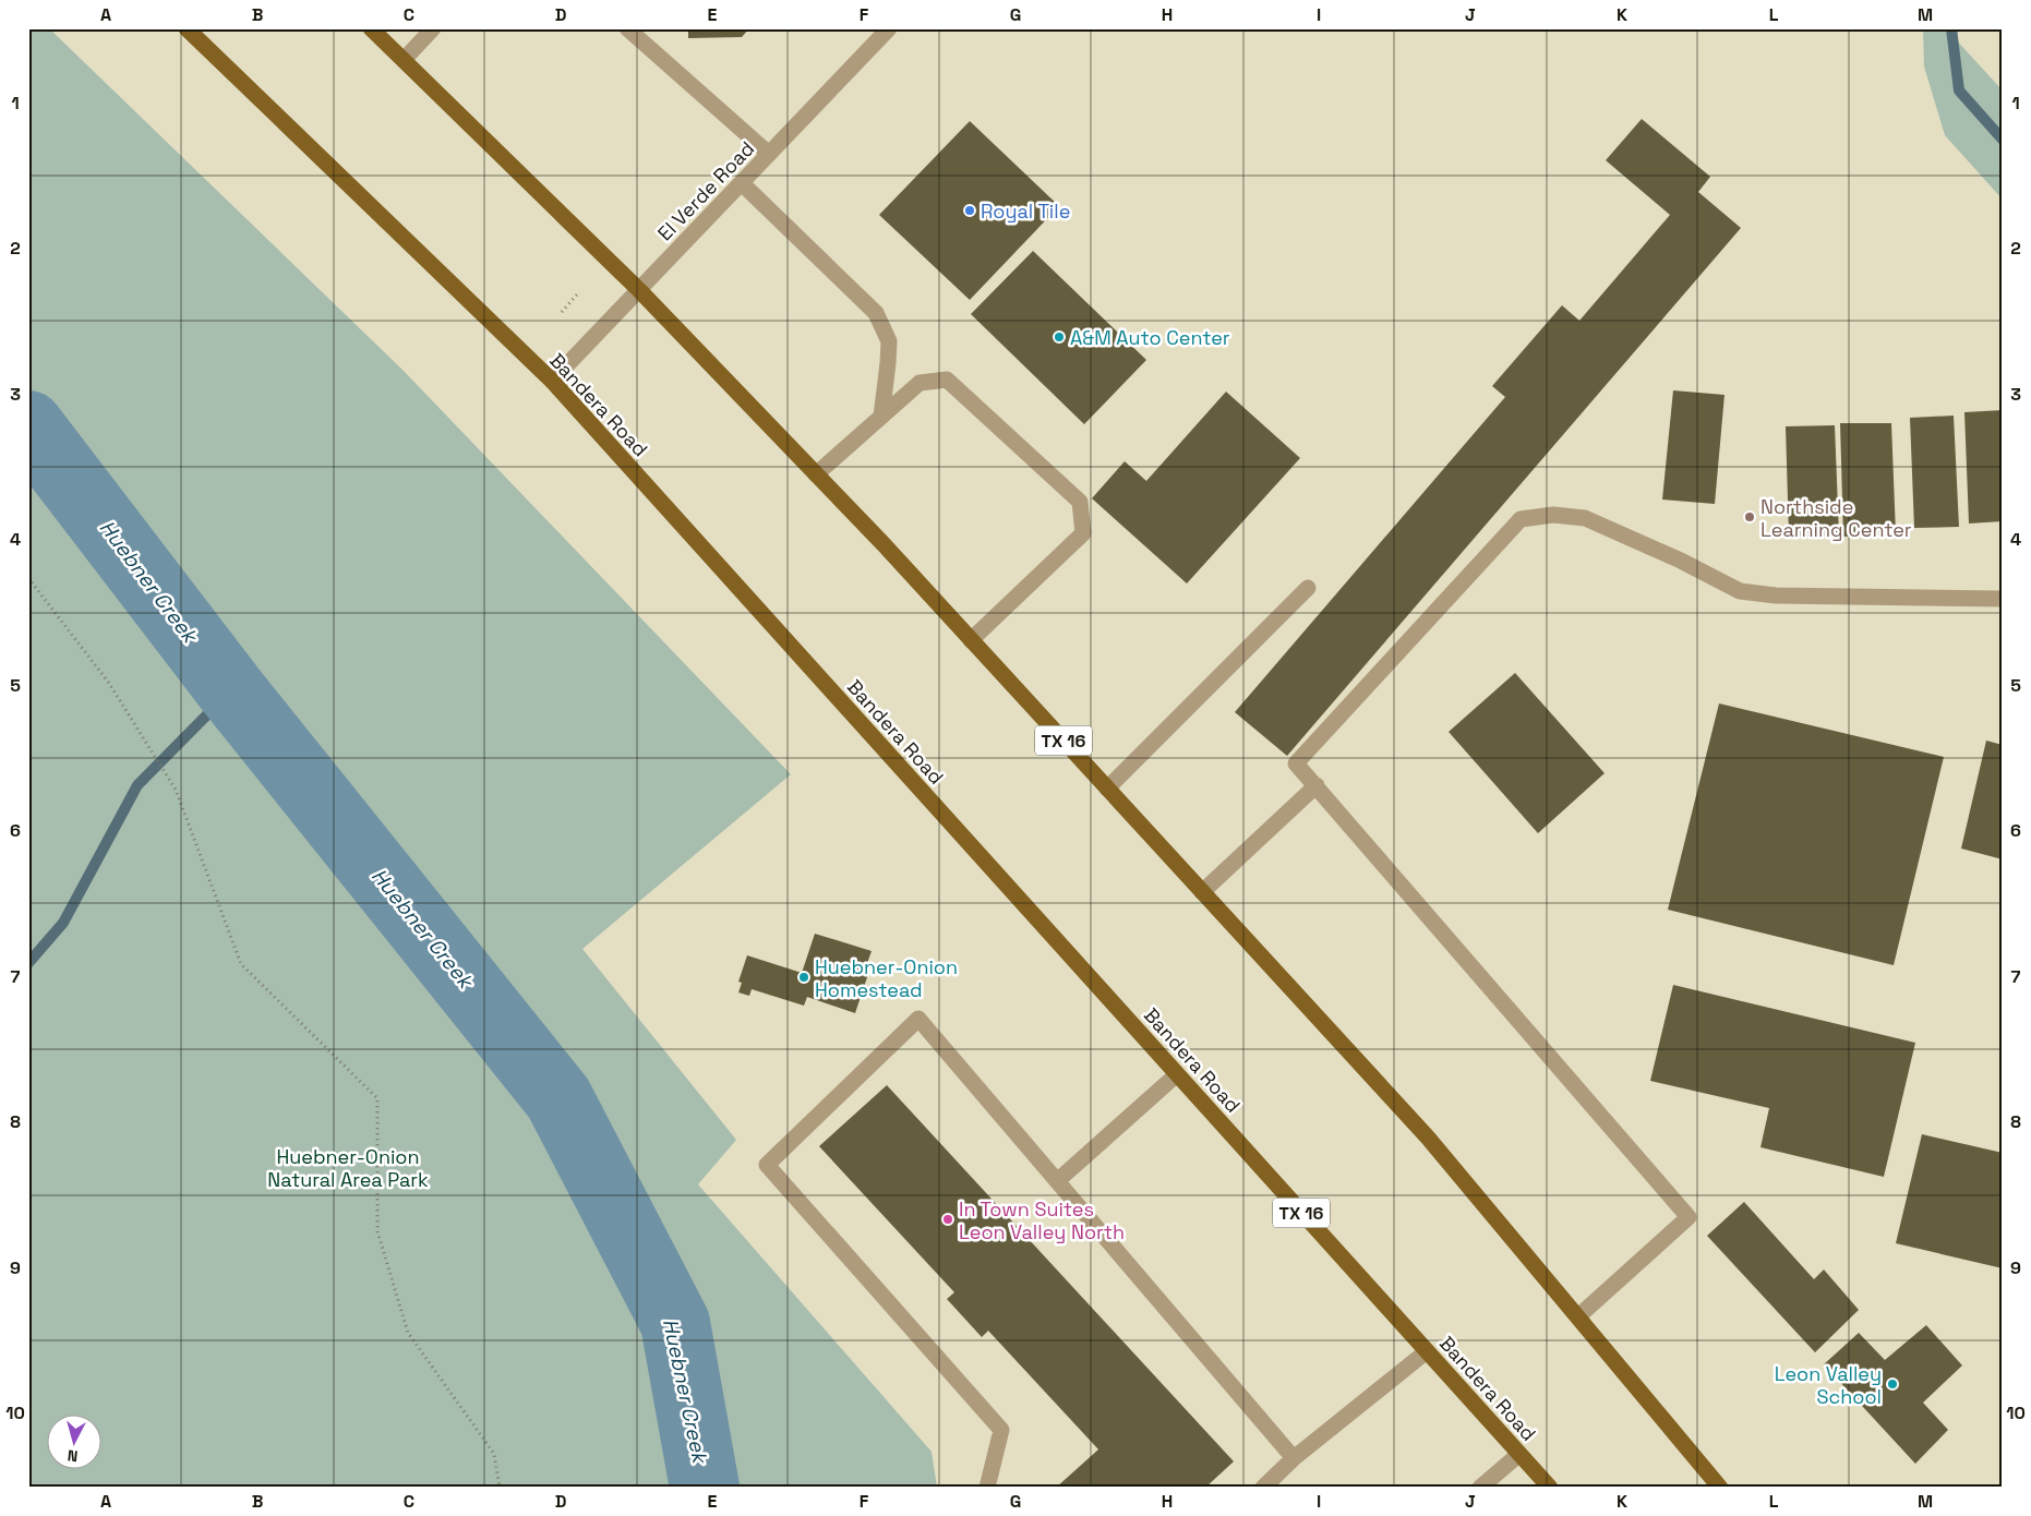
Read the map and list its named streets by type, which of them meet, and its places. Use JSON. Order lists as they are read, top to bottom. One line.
{"streets":{"main road":["Bandera Road","TX 16"],"street":["El Verde Road"]},"crossings":[["El Verde Road","Bandera Road"],["El Verde Road","TX 16"]],"water":["Huebner Creek"],"parks":["Huebner-Onion Natural Area Park"],"places":["Royal Tile","A&M Auto Center","Northside Learning Center","Huebner-Onion Homestead","In Town Suites Leon Valley North","Leon Valley School"],"north":"bottom","grid":{"columns":["A","B","C","D","E","F","G","H","I","J","K","L","M"],"rows":["1","2","3","4","5","6","7","8","9","10"]}}
